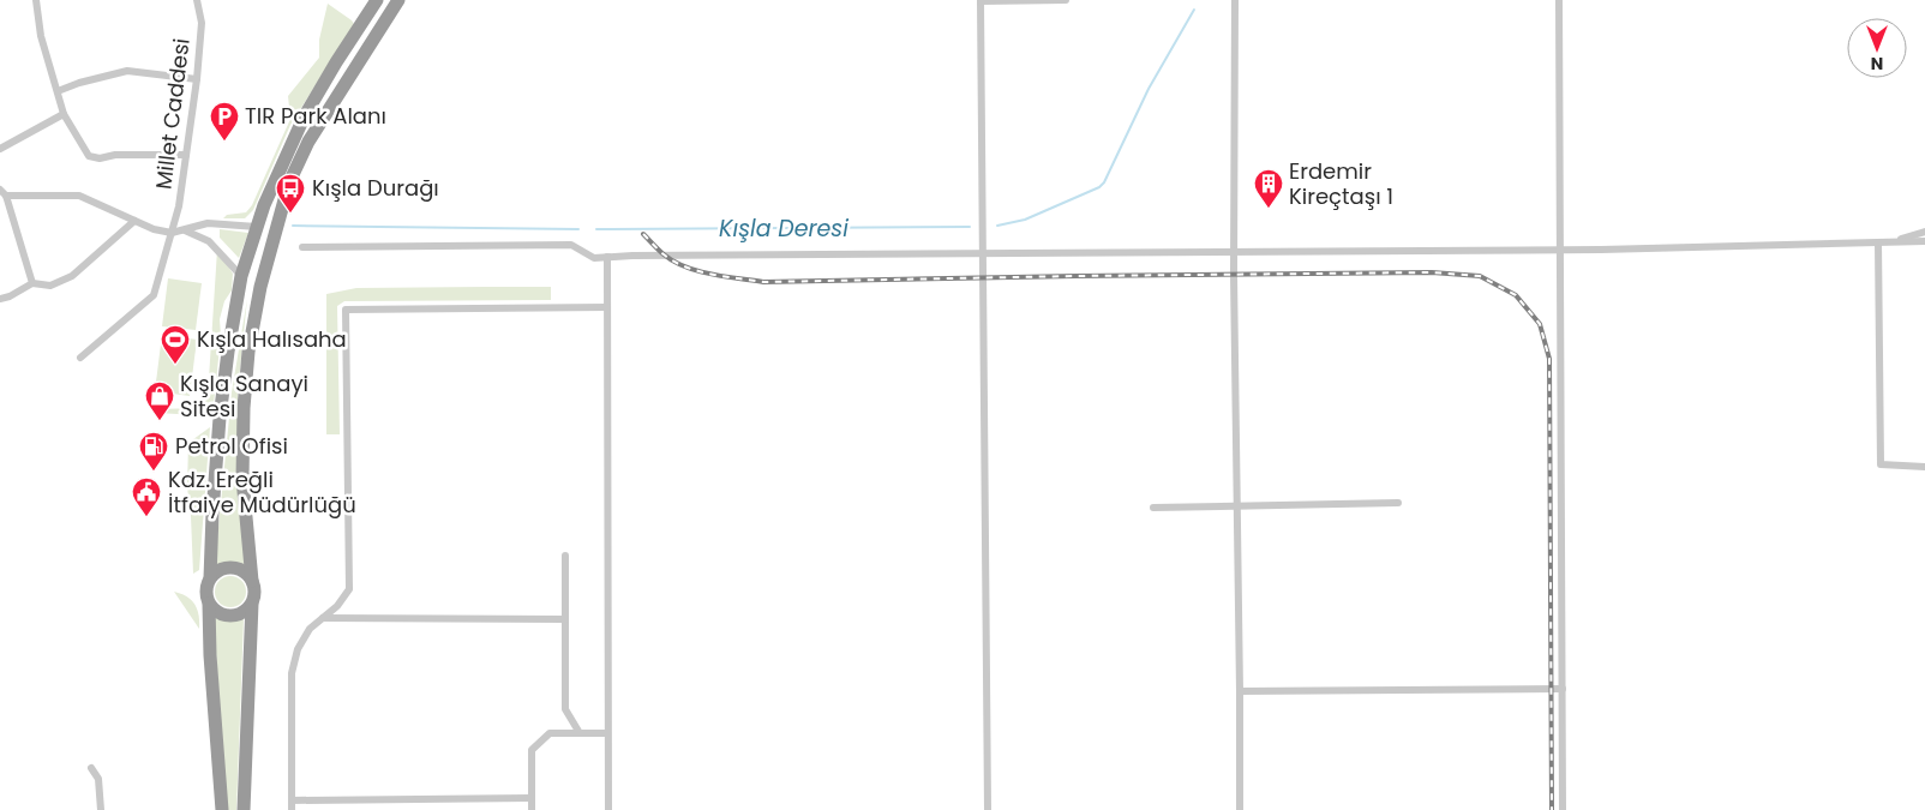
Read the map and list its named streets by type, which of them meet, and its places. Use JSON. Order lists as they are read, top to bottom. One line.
{"streets":{"street":["Millet Caddesi"]},"water":["Kışla Deresi"],"places":{"parking":["TIR Park Alanı"],"building":["Erdemir Kireçtaşı 1"],"bus stop":["Kışla Durağı"],"sports":["Kışla Halısaha"],"shop":["Kışla Sanayi Sitesi"],"fuel station":["Petrol Ofisi"],"public building":["Kdz. Ereğli İtfaiye Müdürlüğü"]},"north":"bottom"}
